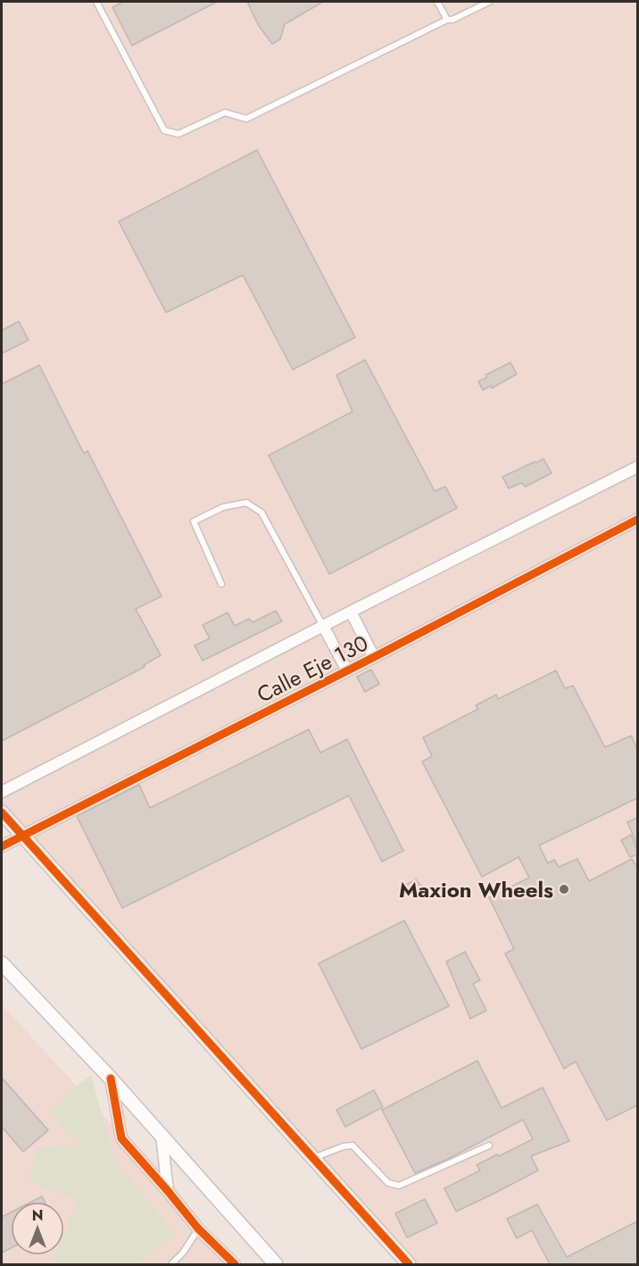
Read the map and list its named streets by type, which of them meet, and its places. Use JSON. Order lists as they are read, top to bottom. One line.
{"streets":{"street":["Calle Eje 130"]},"places":["Maxion Wheels"],"north":"top"}
